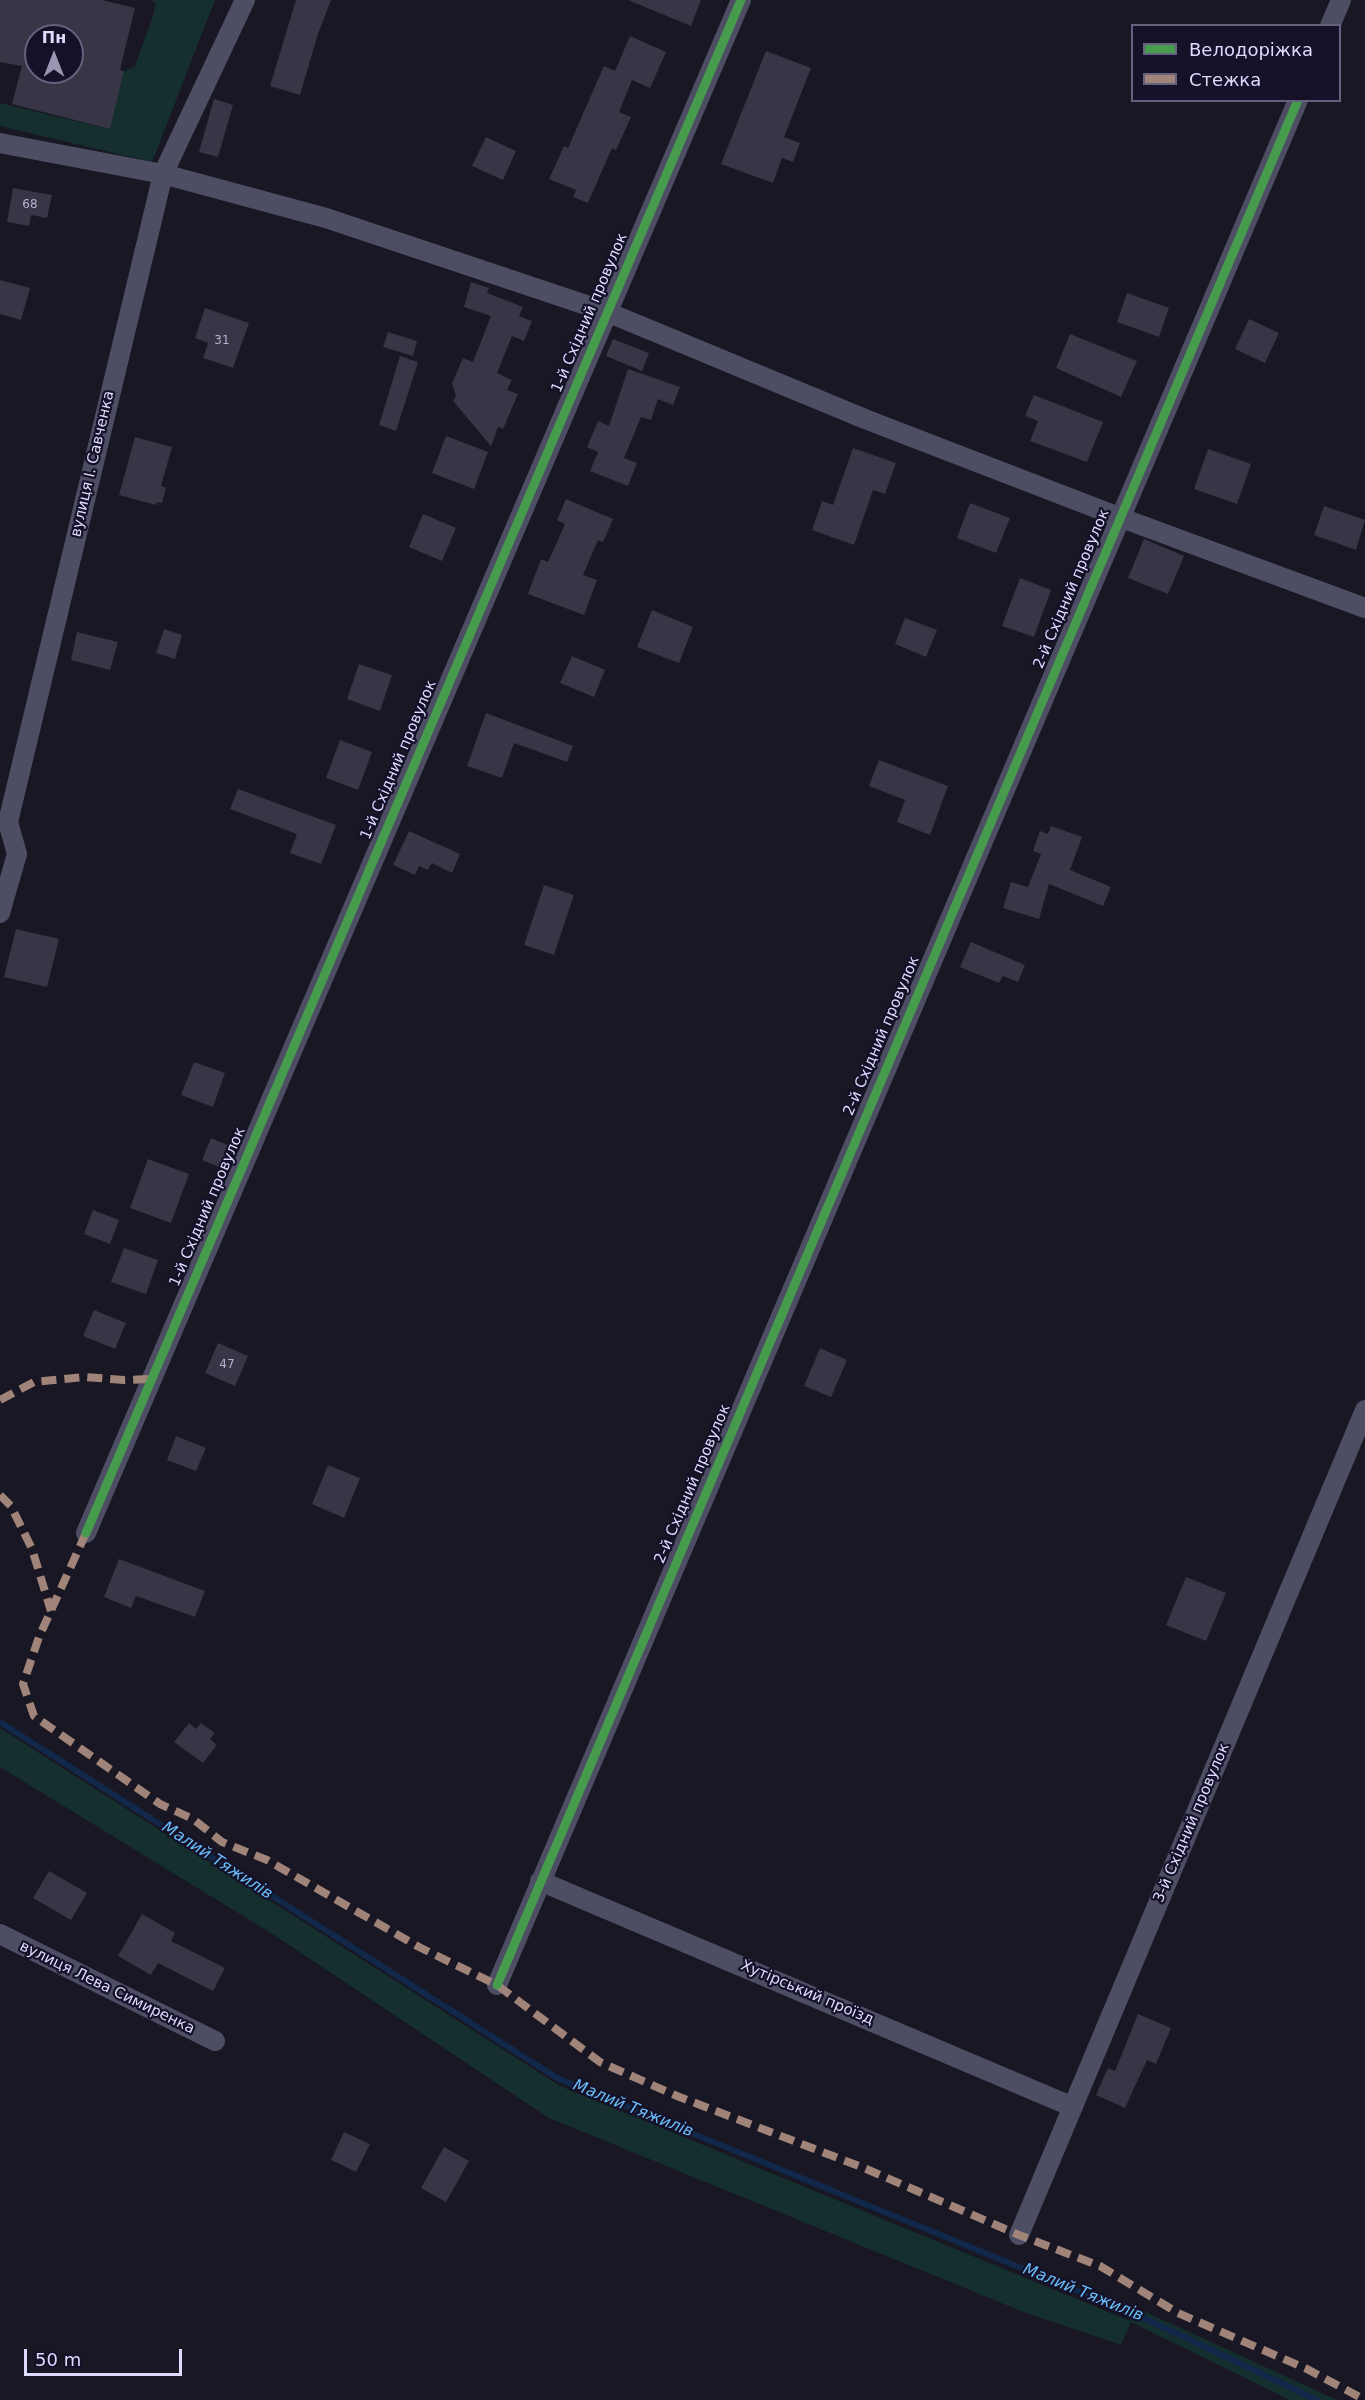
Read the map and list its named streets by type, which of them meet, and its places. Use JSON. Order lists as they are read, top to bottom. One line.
{"streets":{"street":["1-й Східний провулок","вулиця І. Савченка","2-й Східний провулок","3-й Східний провулок","вулиця Лева Симиренка","Хутірський проїзд"]},"crossings":[["2-й Східний провулок","Хутірський проїзд"],["3-й Східний провулок","Хутірський проїзд"]],"water":["Малий Тяжилів"],"house_numbers":["68","31","47"],"legend":["Велодоріжка","Стежка"],"scale_bar":"50 m","north":"top"}
